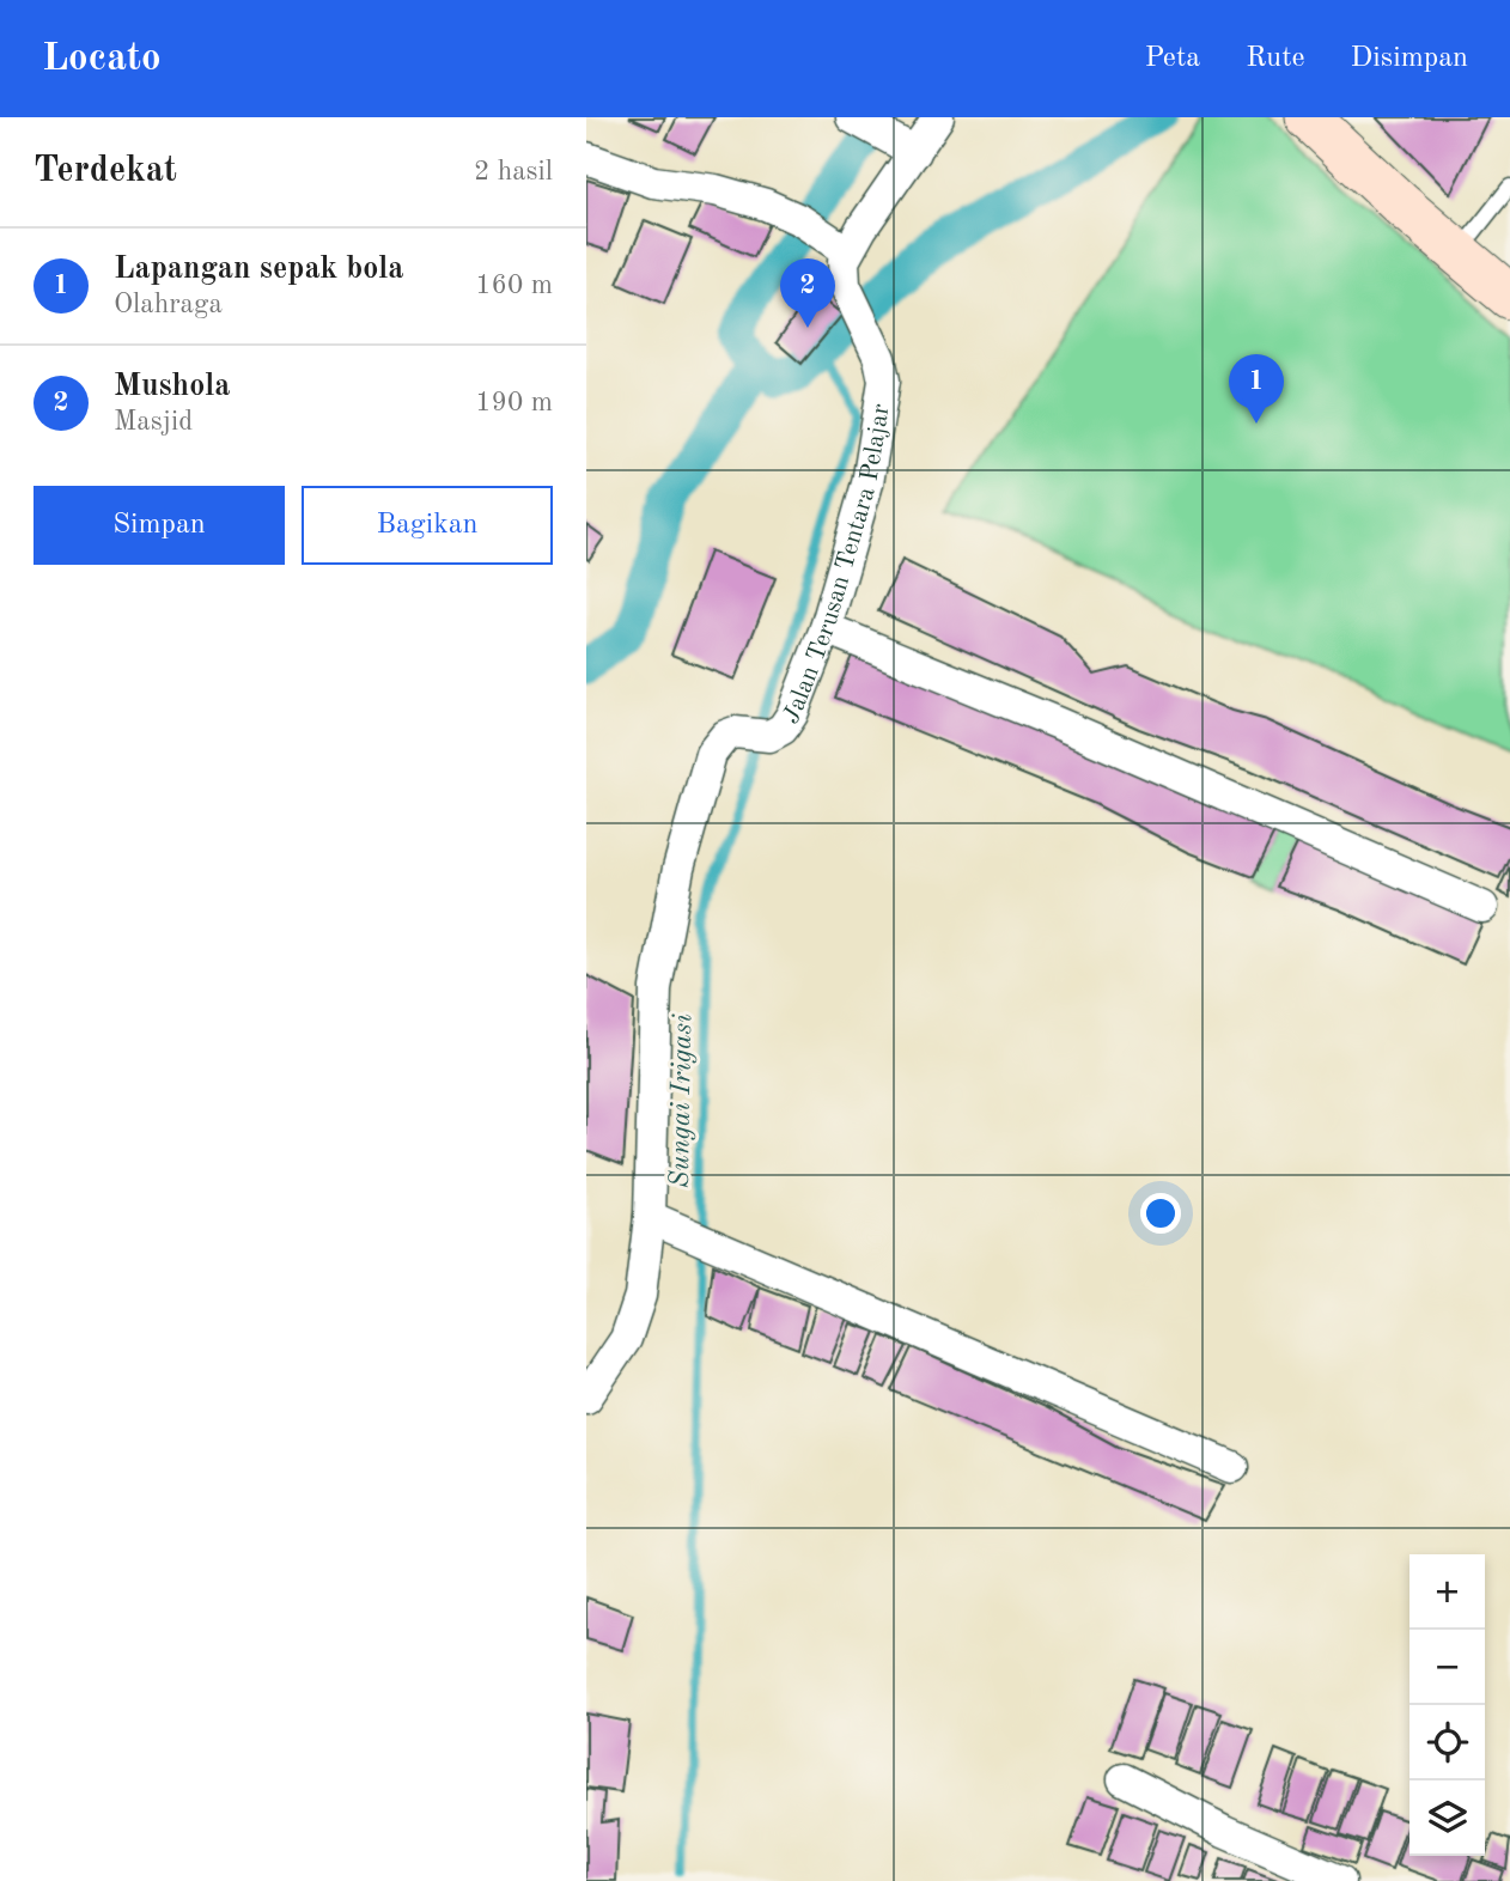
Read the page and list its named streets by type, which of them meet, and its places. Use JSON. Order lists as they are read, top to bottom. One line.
{"streets":{"street":["Jalan Terusan Tentara Pelajar"]},"water":["Sungai Irigasi"],"page":{"header":"Locato","nav":["Peta","Rute","Disimpan"],"heading":["Terdekat","2 hasil"],"list":[{"mark":"1","name":"Lapangan sepak bola","note":"Olahraga","value":"160 m"},{"mark":"2","name":"Mushola","note":"Masjid","value":"190 m"}],"pins":["2","1"],"buttons":["Simpan","Bagikan"],"map_buttons":["+","−"]}}
